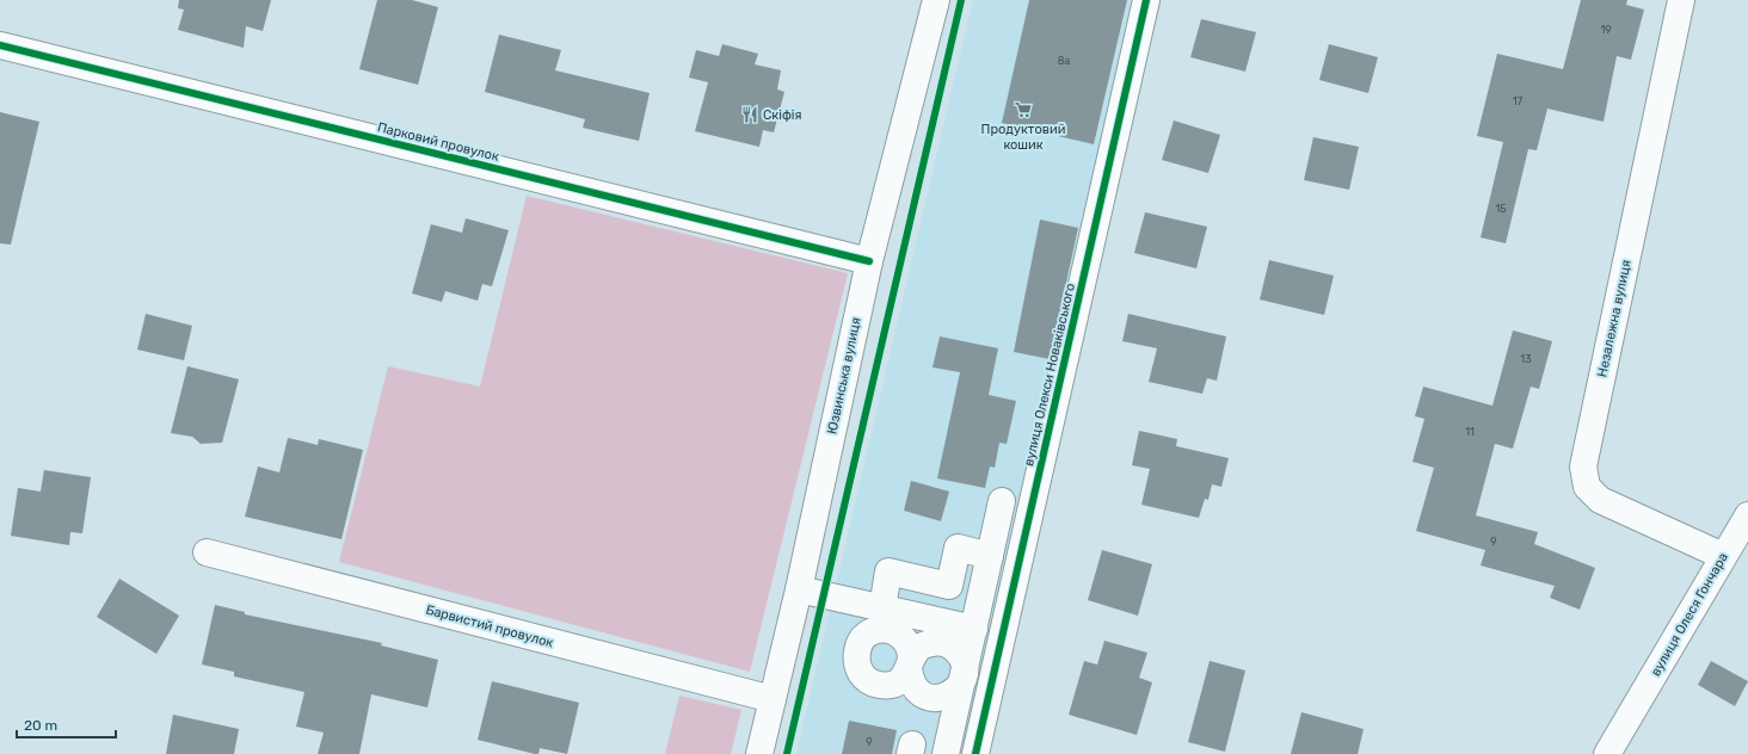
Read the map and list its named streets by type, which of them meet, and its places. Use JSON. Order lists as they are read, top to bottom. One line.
{"streets":{"street":["Парковий провулок","Незалежна вулиця","вулиця Олекси Новаківського","Юзвинська вулиця","вулиця Олеся Гончара","Барвистий провулок"]},"crossings":[["Парковий провулок","Юзвинська вулиця"],["Незалежна вулиця","вулиця Олеся Гончара"],["Юзвинська вулиця","Барвистий провулок"]],"places":{"supermarket":["Продуктовий кошик"],"restaurant":["Скіфія"]},"house_numbers":["19","8а","17","15","13","11","9","9"],"scale_bar":"20 m"}
